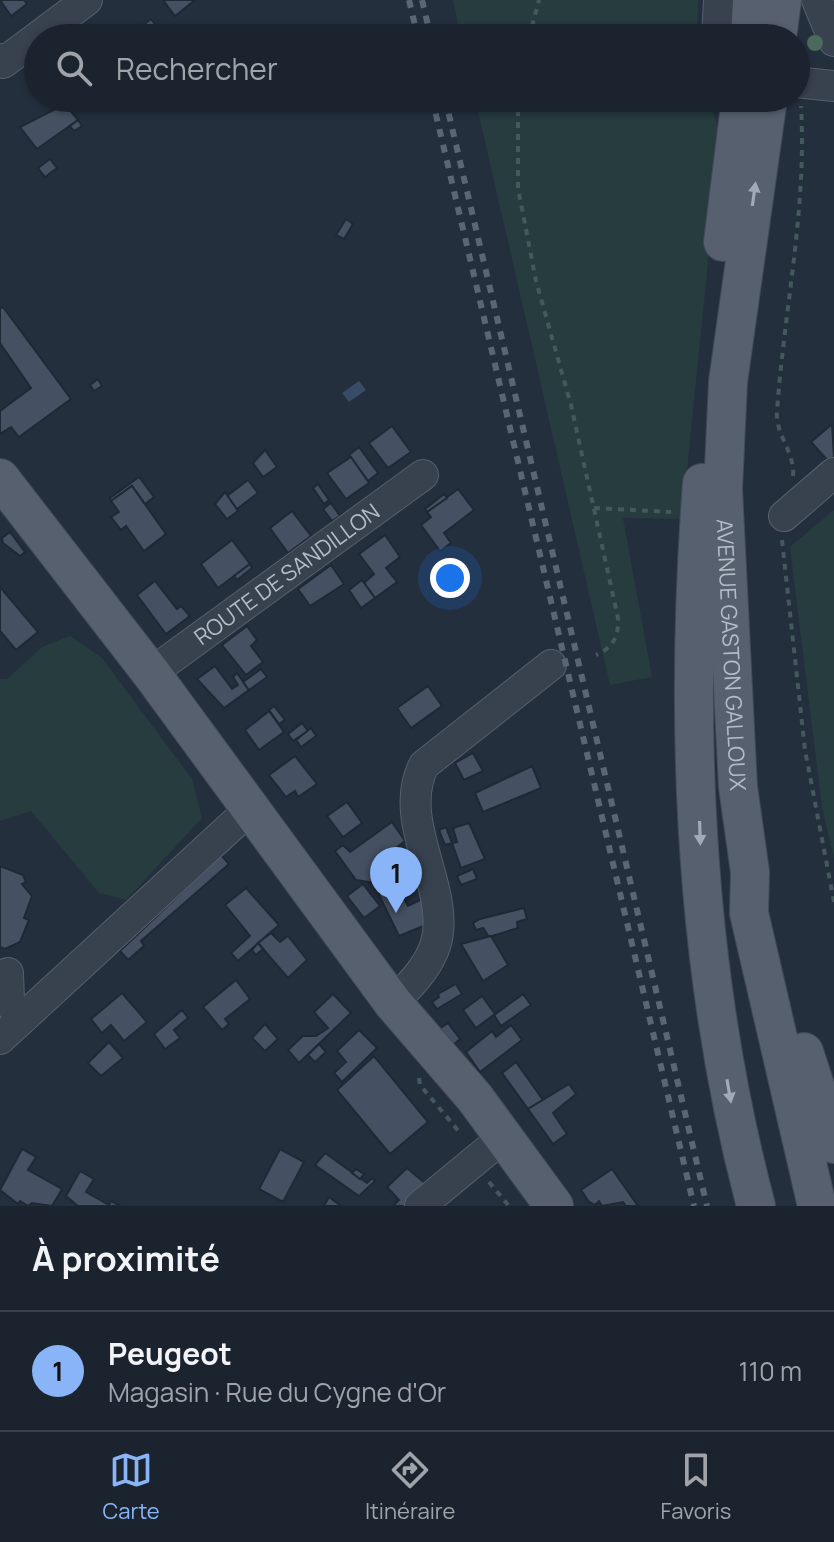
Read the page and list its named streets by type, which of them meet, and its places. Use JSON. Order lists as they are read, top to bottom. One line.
{"streets":{"main road":["AVENUE GASTON GALLOUX"],"street":["ROUTE DE SANDILLON"]},"page":{"search":"Rechercher","pins":"1","heading":"À proximité","list":[{"mark":"1","name":"Peugeot","note":"Magasin · Rue du Cygne d'Or","value":"110 m"}],"nav":["Carte","Itinéraire","Favoris"]}}
